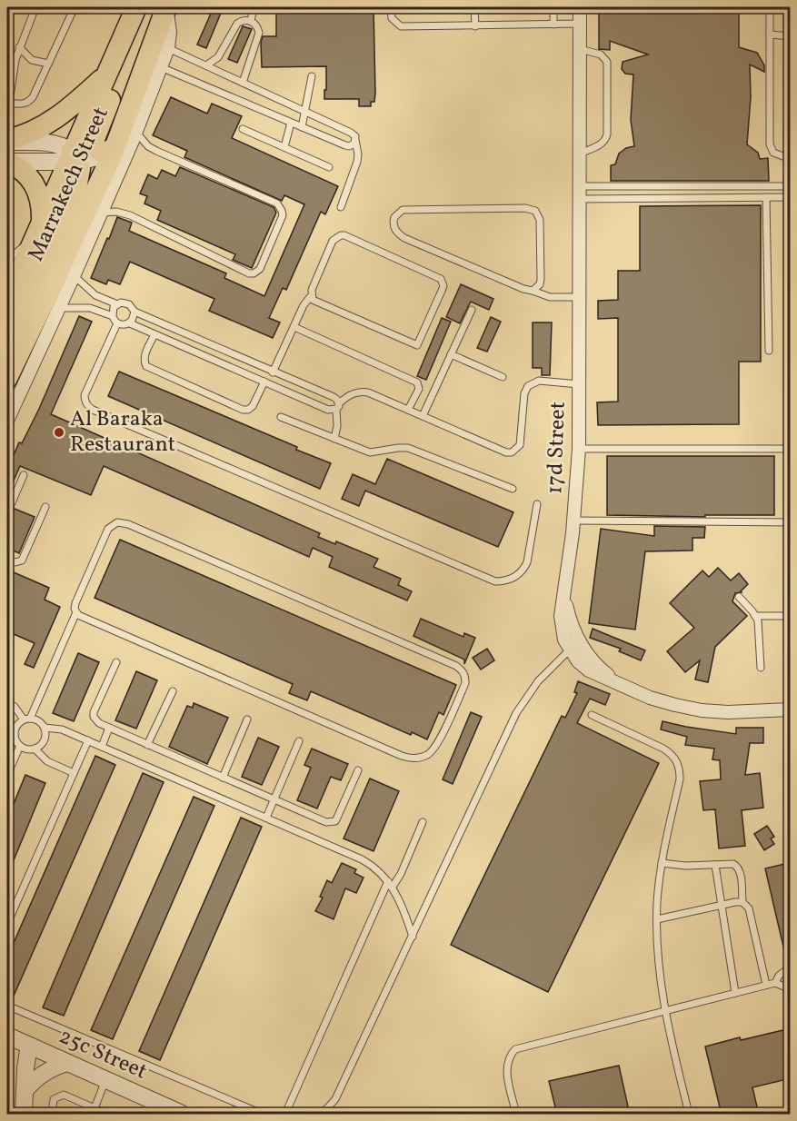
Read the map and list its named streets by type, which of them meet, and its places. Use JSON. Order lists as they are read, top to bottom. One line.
{"streets":{"main road":["Marrakech Street"],"street":["17d Street","25c Street"]},"places":["Al Baraka Restaurant"]}
